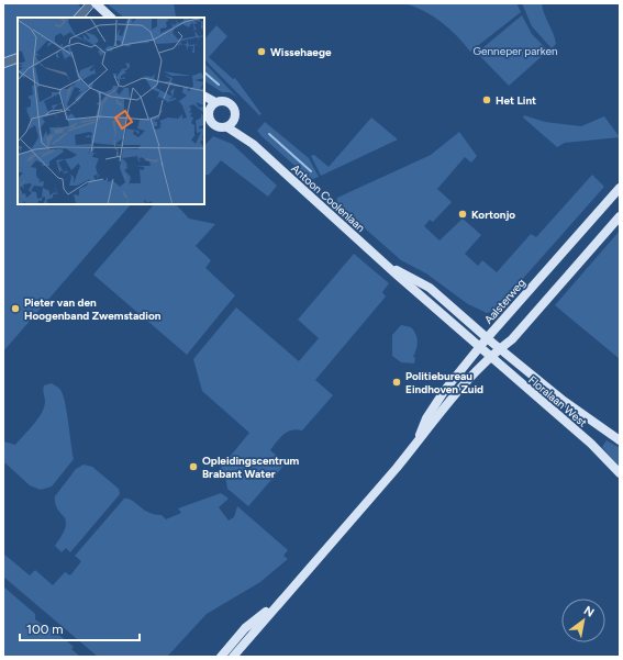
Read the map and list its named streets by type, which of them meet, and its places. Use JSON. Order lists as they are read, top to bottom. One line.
{"streets":{"main road":["Antoon Coolenlaan","Aalsterweg","Floralaan West"]},"crossings":[["Antoon Coolenlaan","Aalsterweg"],["Antoon Coolenlaan","Floralaan West"],["Aalsterweg","Floralaan West"]],"parks":["Genneper parken"],"places":["Wissehaege","Het Lint","Kortonjo","Pieter van den Hoogenband Zwemstadion","Politiebureau Eindhoven Zuid","Opleidingscentrum Brabant Water"],"scale_bar":"100 m","north":"top right"}
